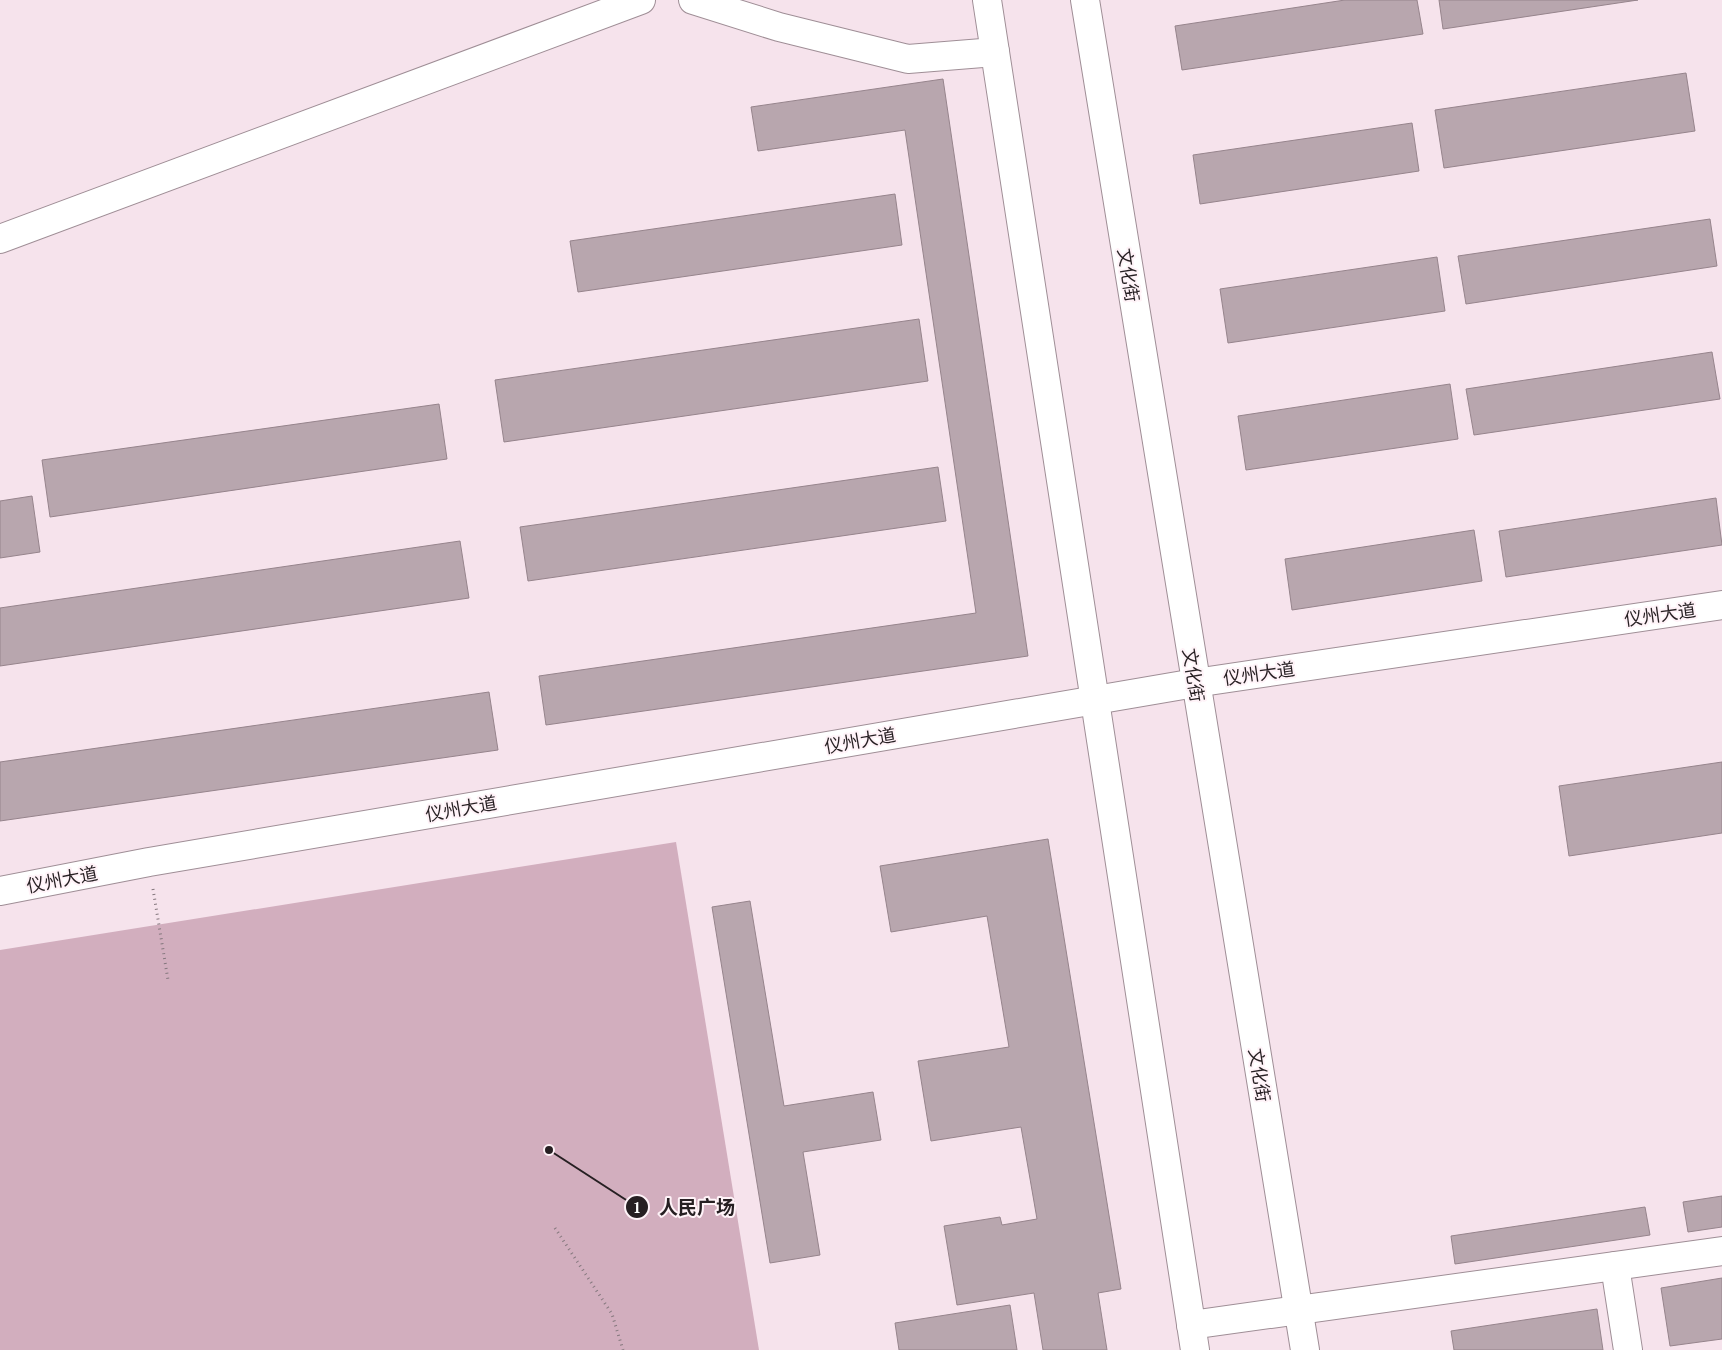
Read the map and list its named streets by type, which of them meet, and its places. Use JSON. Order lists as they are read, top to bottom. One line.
{"streets":{"street":["文化街","仪州大道"]},"crossings":[["文化街","仪州大道"]],"places":["人民广场"]}
